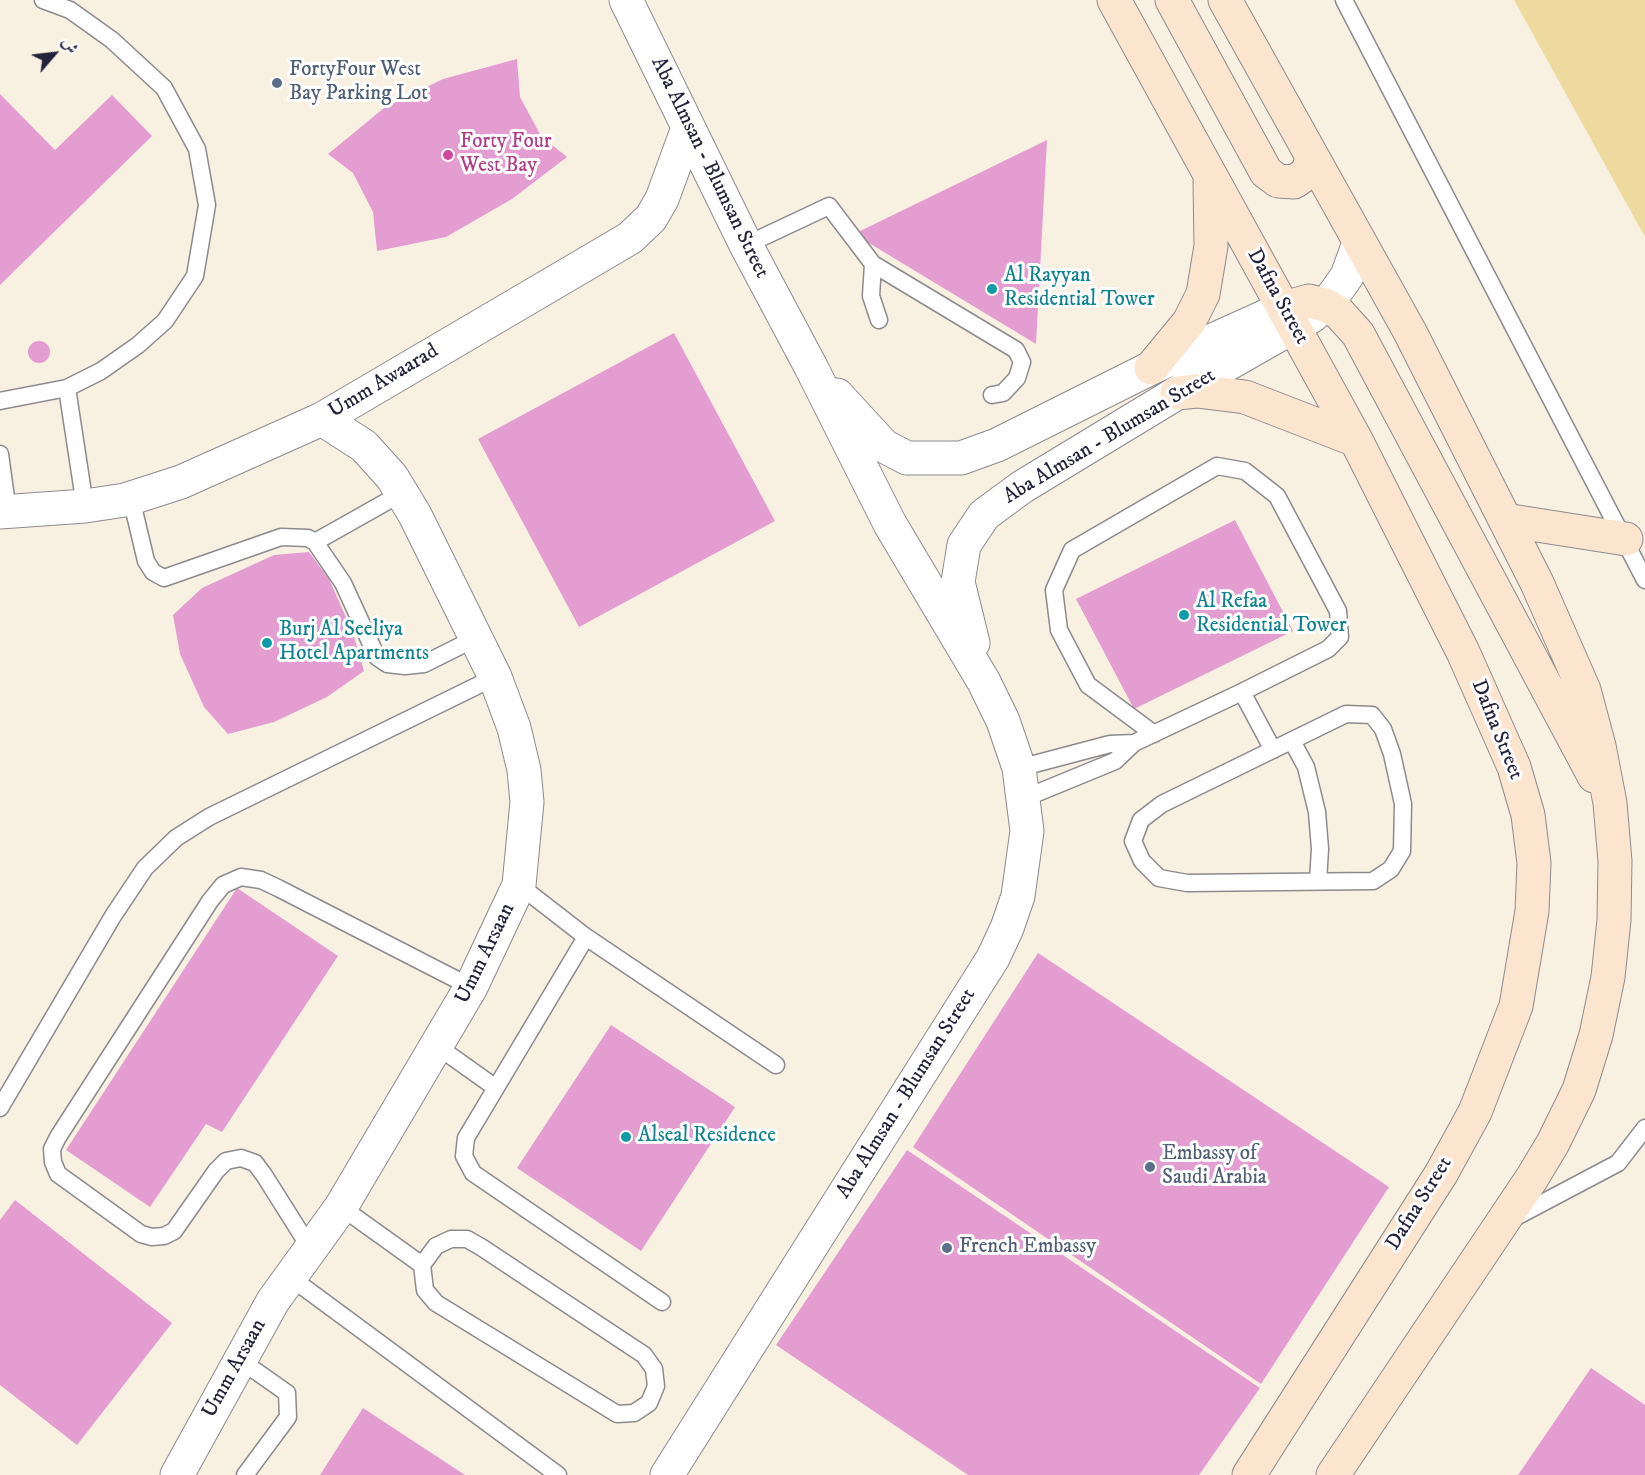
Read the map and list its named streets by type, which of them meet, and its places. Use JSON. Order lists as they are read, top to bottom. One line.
{"streets":{"main road":["Dafna Street"],"street":["Aba Almsan - Blumsan Street","Umm Awaarad","Umm Arsaan"]},"crossings":[["Aba Almsan - Blumsan Street","Dafna Street"],["Aba Almsan - Blumsan Street","Umm Awaarad"],["Umm Awaarad","Umm Arsaan"]],"places":["FortyFour West Bay Parking Lot","Forty Four West Bay","Al Rayyan Residential Tower","Al Refaa Residential Tower","Burj Al Seeliya Hotel Apartments","Alseal Residence","Embassy of Saudi Arabia","French Embassy"],"north":"top right"}
